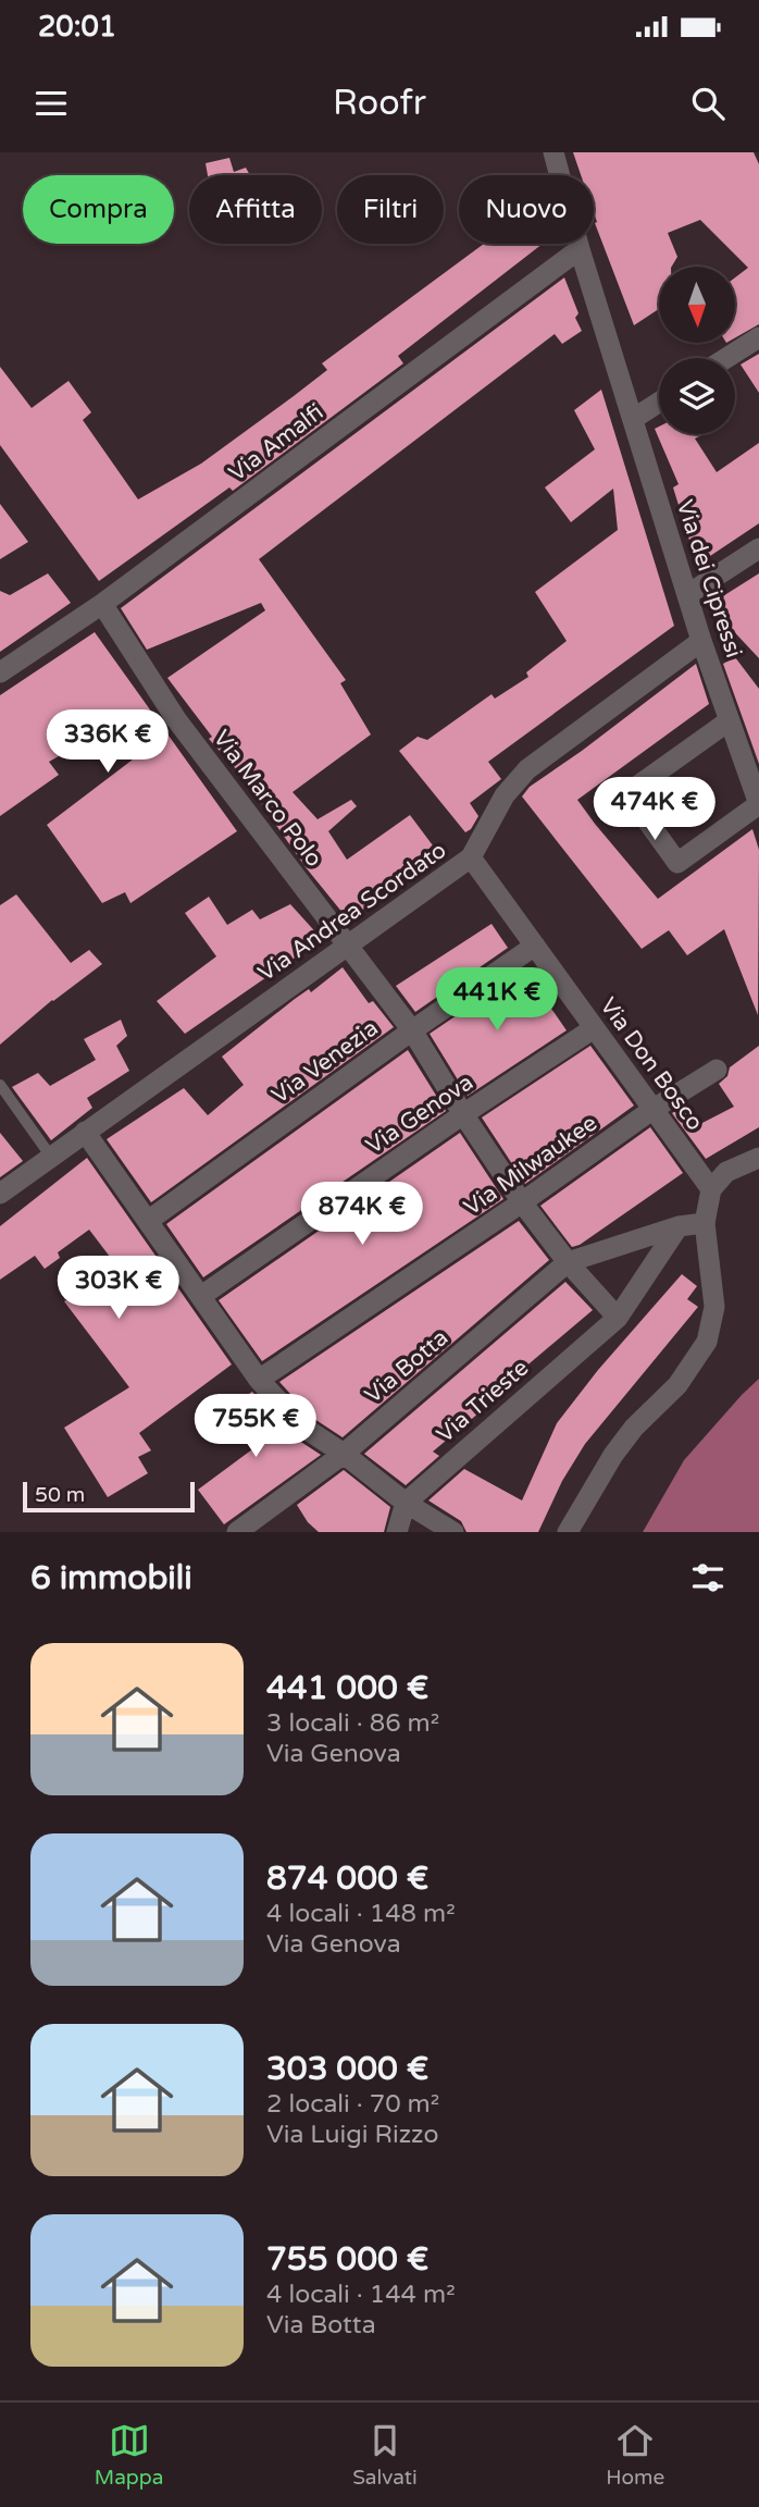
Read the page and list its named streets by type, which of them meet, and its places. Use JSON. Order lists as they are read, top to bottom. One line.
{"streets":{"street":["Via Amalfi","Via dei Cipressi","Via Marco Polo","Via Andrea Scordato","Via Venezia","Via Don Bosco","Via Genova","Via Milwaukee","Via Botta","Via Trieste"]},"crossings":[["Via Amalfi","Via dei Cipressi"],["Via Amalfi","Via Marco Polo"],["Via dei Cipressi","Via Andrea Scordato"],["Via Marco Polo","Via Andrea Scordato"],["Via Marco Polo","Via Venezia"],["Via Marco Polo","Via Genova"],["Via Marco Polo","Via Milwaukee"],["Via Marco Polo","Via Botta"],["Via Marco Polo","Via Trieste"],["Via Andrea Scordato","Via Don Bosco"],["Via Venezia","Via Don Bosco"],["Via Don Bosco","Via Genova"],["Via Don Bosco","Via Milwaukee"]],"scale_bar":"50 m","north":"bottom","page":{"status":"20:01","header":"Roofr","chip":["Compra","Affitta","Filtri","Nuovo"],"price":["336K €","474K €","441K €","874K €","303K €","755K €"],"scale":"50 m","heading":"6 immobili","list":[{"name":"441 000 €","note":"3 locali · 86 m² · Via Genova"},{"name":"874 000 €","note":"4 locali · 148 m² · Via Genova"},{"name":"303 000 €","note":"2 locali · 70 m² · Via Luigi Rizzo"},{"name":"755 000 €","note":"4 locali · 144 m² · Via Botta"}],"tabs":["Mappa","Salvati","Home"]}}
